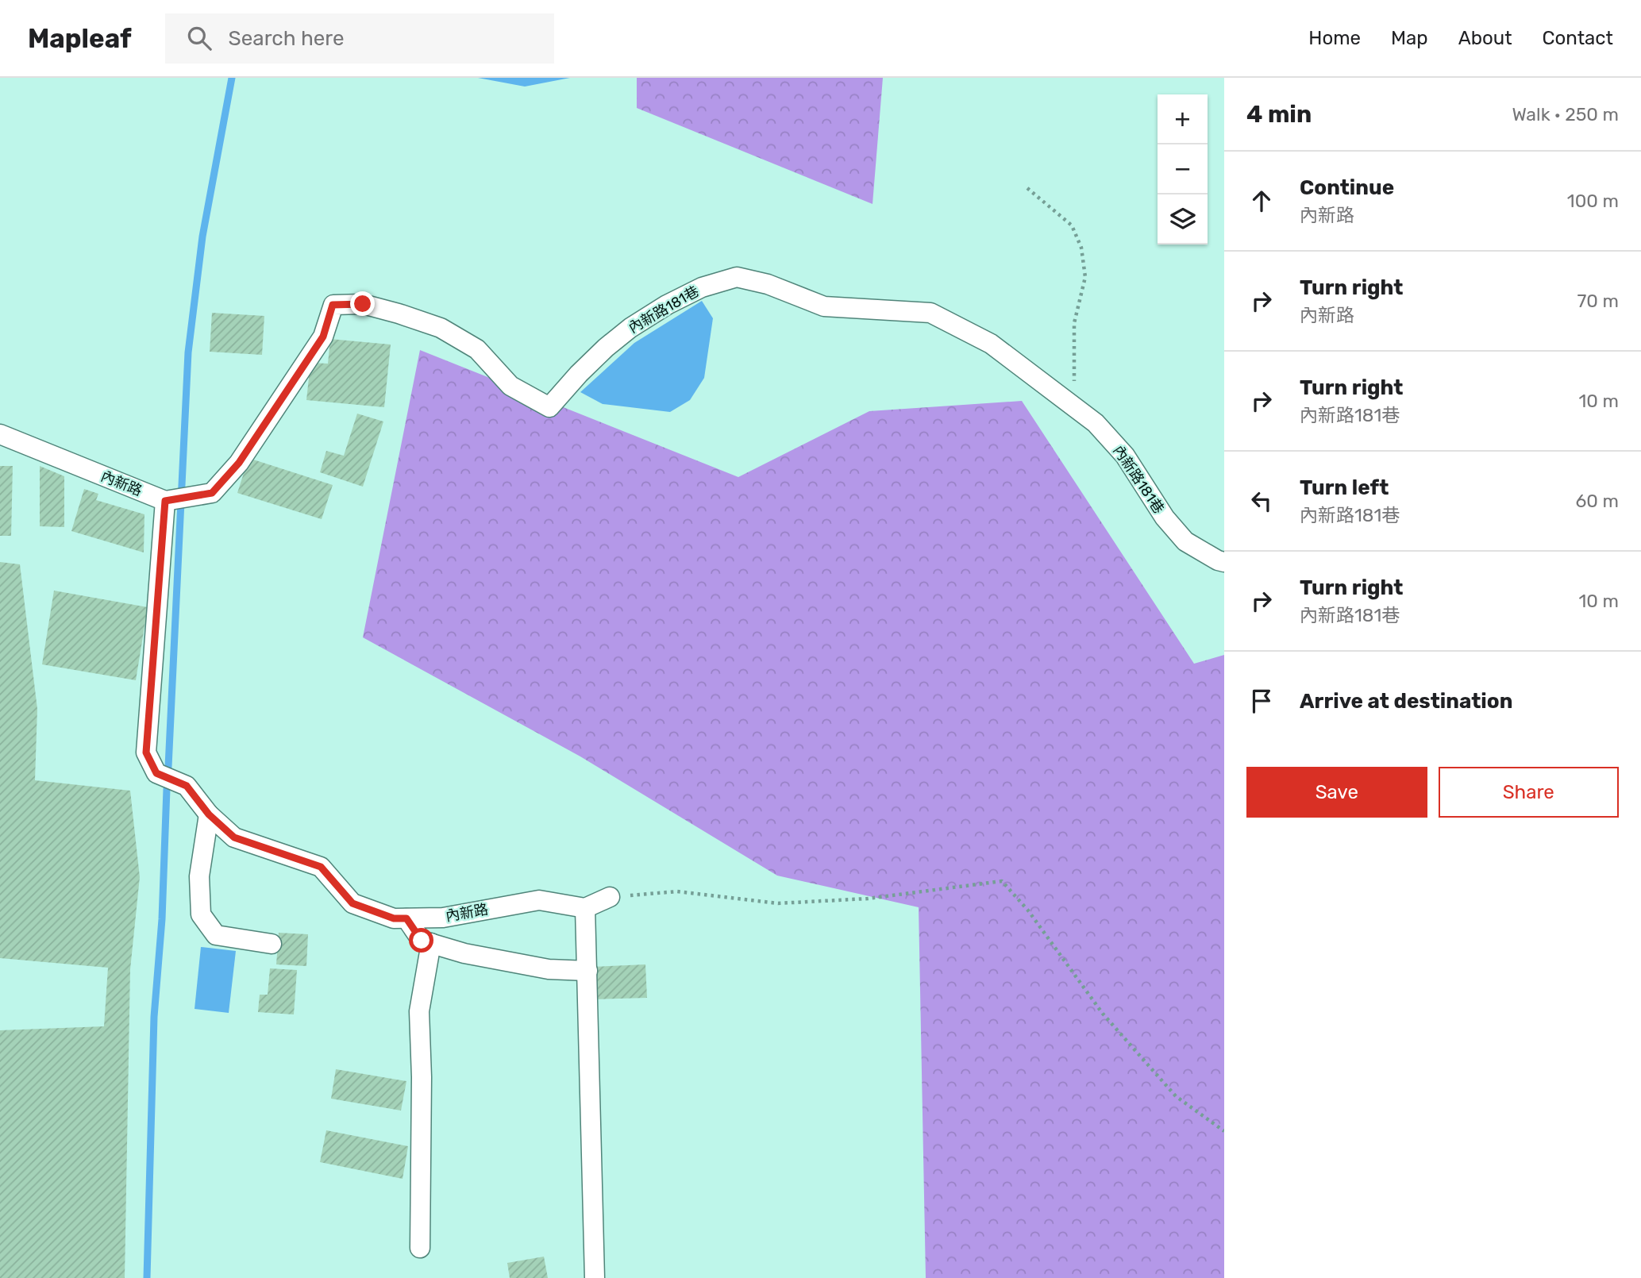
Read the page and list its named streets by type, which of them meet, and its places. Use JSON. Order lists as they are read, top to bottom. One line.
{"streets":{"street":["內新路181巷","內新路"]},"crossings":[["內新路181巷","內新路"]],"page":{"header":"Mapleaf","search":"Search here","nav":["Home","Map","About","Contact"],"heading":["4 min","Walk · 250 m"],"map_buttons":["+","−"],"list":[["Continue","內新路","100 m"],["Turn right","內新路","70 m"],["Turn right","內新路181巷","10 m"],["Turn left","內新路181巷","60 m"],["Turn right","內新路181巷","10 m"],"Arrive at destination"],"buttons":["Save","Share"]}}
